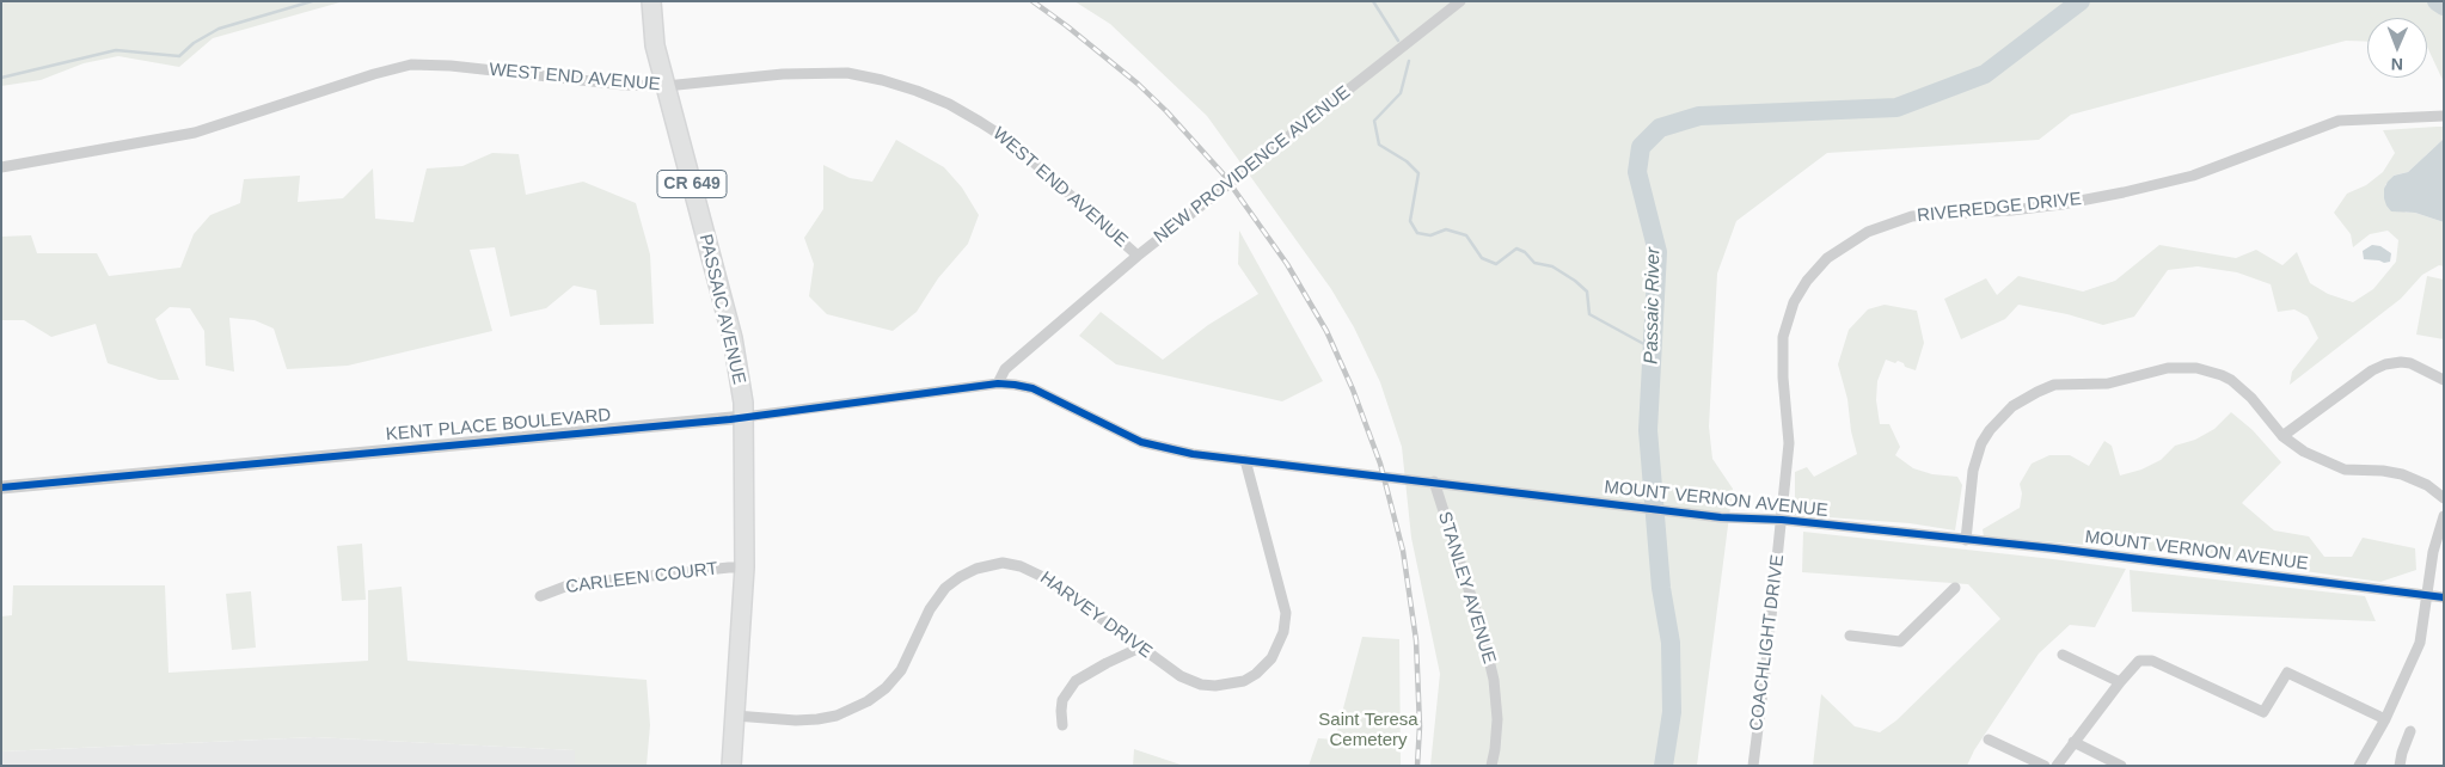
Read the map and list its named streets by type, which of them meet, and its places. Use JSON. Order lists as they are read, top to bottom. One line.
{"streets":{"main road":["CR 649","PASSAIC AVENUE"],"street":["WEST END AVENUE","NEW PROVIDENCE AVENUE","RIVEREDGE DRIVE","KENT PLACE BOULEVARD","MOUNT VERNON AVENUE","CARLEEN COURT","STANLEY AVENUE","HARVEY DRIVE","COACHLIGHT DRIVE"]},"crossings":[["WEST END AVENUE","NEW PROVIDENCE AVENUE"],["WEST END AVENUE","PASSAIC AVENUE"],["NEW PROVIDENCE AVENUE","KENT PLACE BOULEVARD"],["NEW PROVIDENCE AVENUE","MOUNT VERNON AVENUE"],["RIVEREDGE DRIVE","MOUNT VERNON AVENUE"],["RIVEREDGE DRIVE","COACHLIGHT DRIVE"],["PASSAIC AVENUE","KENT PLACE BOULEVARD"],["PASSAIC AVENUE","CARLEEN COURT"],["PASSAIC AVENUE","HARVEY DRIVE"],["KENT PLACE BOULEVARD","MOUNT VERNON AVENUE"],["MOUNT VERNON AVENUE","STANLEY AVENUE"],["MOUNT VERNON AVENUE","HARVEY DRIVE"],["MOUNT VERNON AVENUE","COACHLIGHT DRIVE"]],"water":["Passaic River"],"parks":["Saint Teresa Cemetery"],"north":"bottom"}
